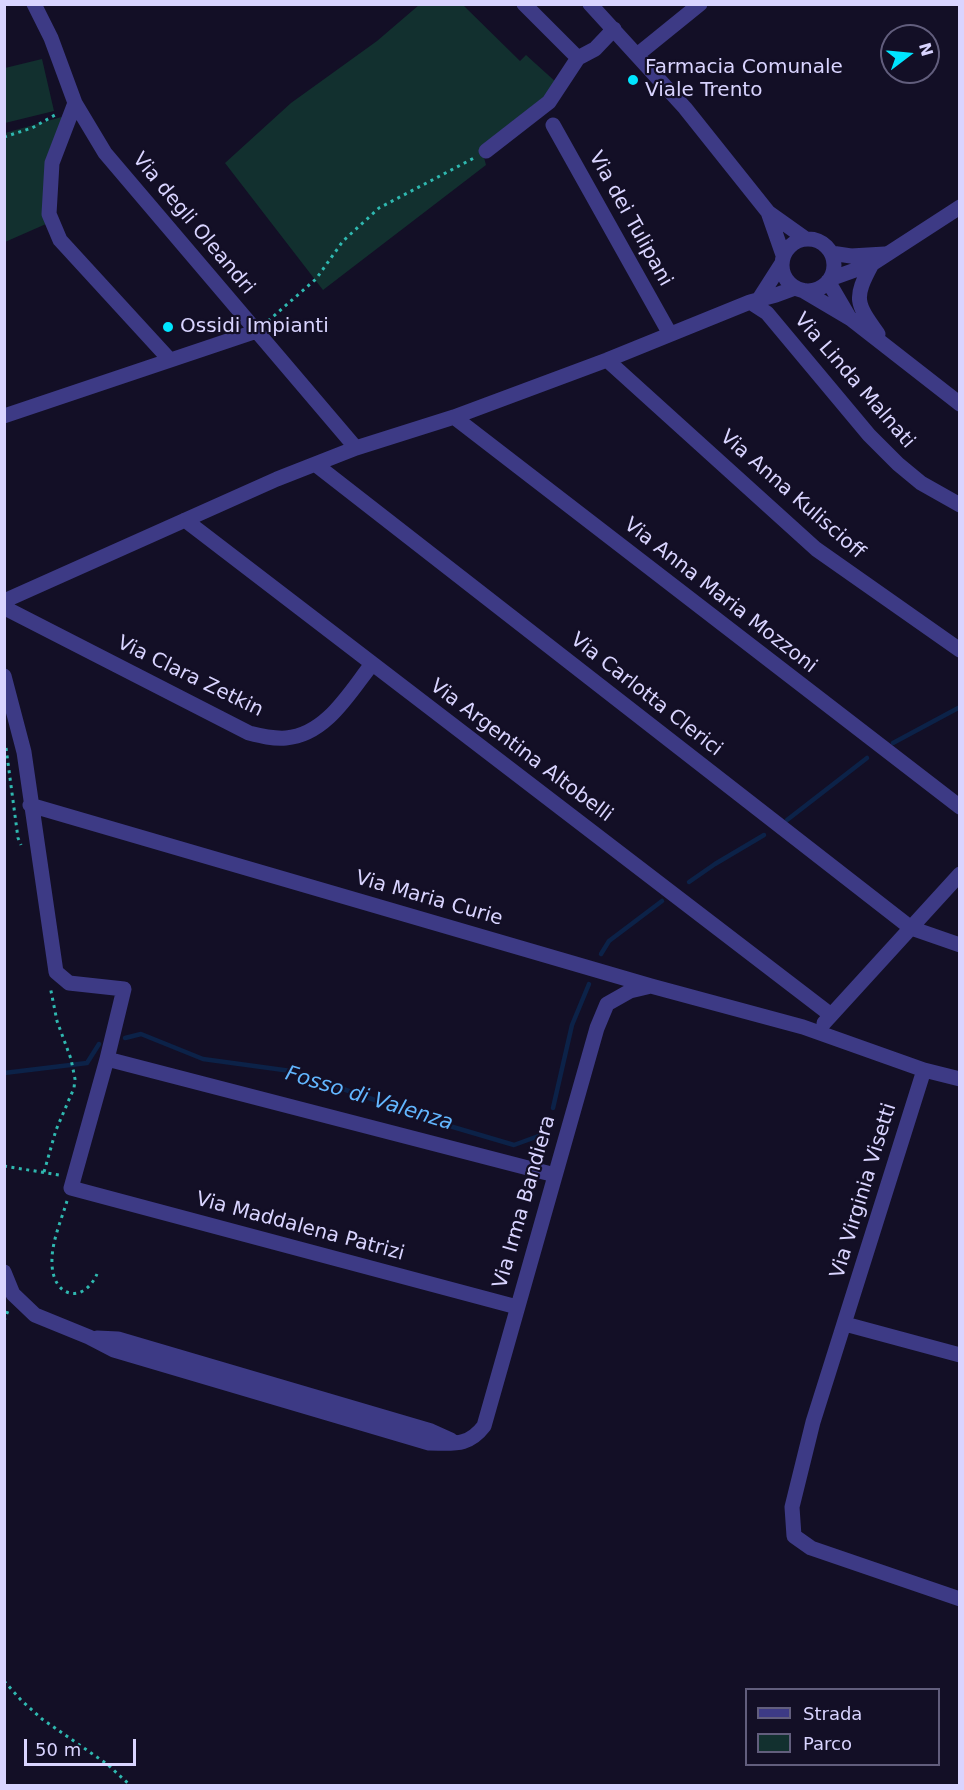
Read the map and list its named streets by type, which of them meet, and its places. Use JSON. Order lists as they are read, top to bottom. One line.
{"streets":{"street":["Via dei Tulipani","Via degli Oleandri","Via Linda Malnati","Via Anna Kuliscioff","Via Anna Maria Mozzoni","Via Clara Zetkin","Via Carlotta Clerici","Via Argentina Altobelli","Via Maria Curie","Via Virginia Visetti","Via Irma Bandiera","Via Maddalena Patrizi"]},"crossings":[["Via Clara Zetkin","Via Argentina Altobelli"],["Via Maria Curie","Via Irma Bandiera"],["Via Irma Bandiera","Via Maddalena Patrizi"]],"water":["Fosso di Valenza"],"places":["Farmacia Comunale Viale Trento","Ossidi Impianti"],"legend":["Strada","Parco"],"scale_bar":"50 m","north":"right"}
